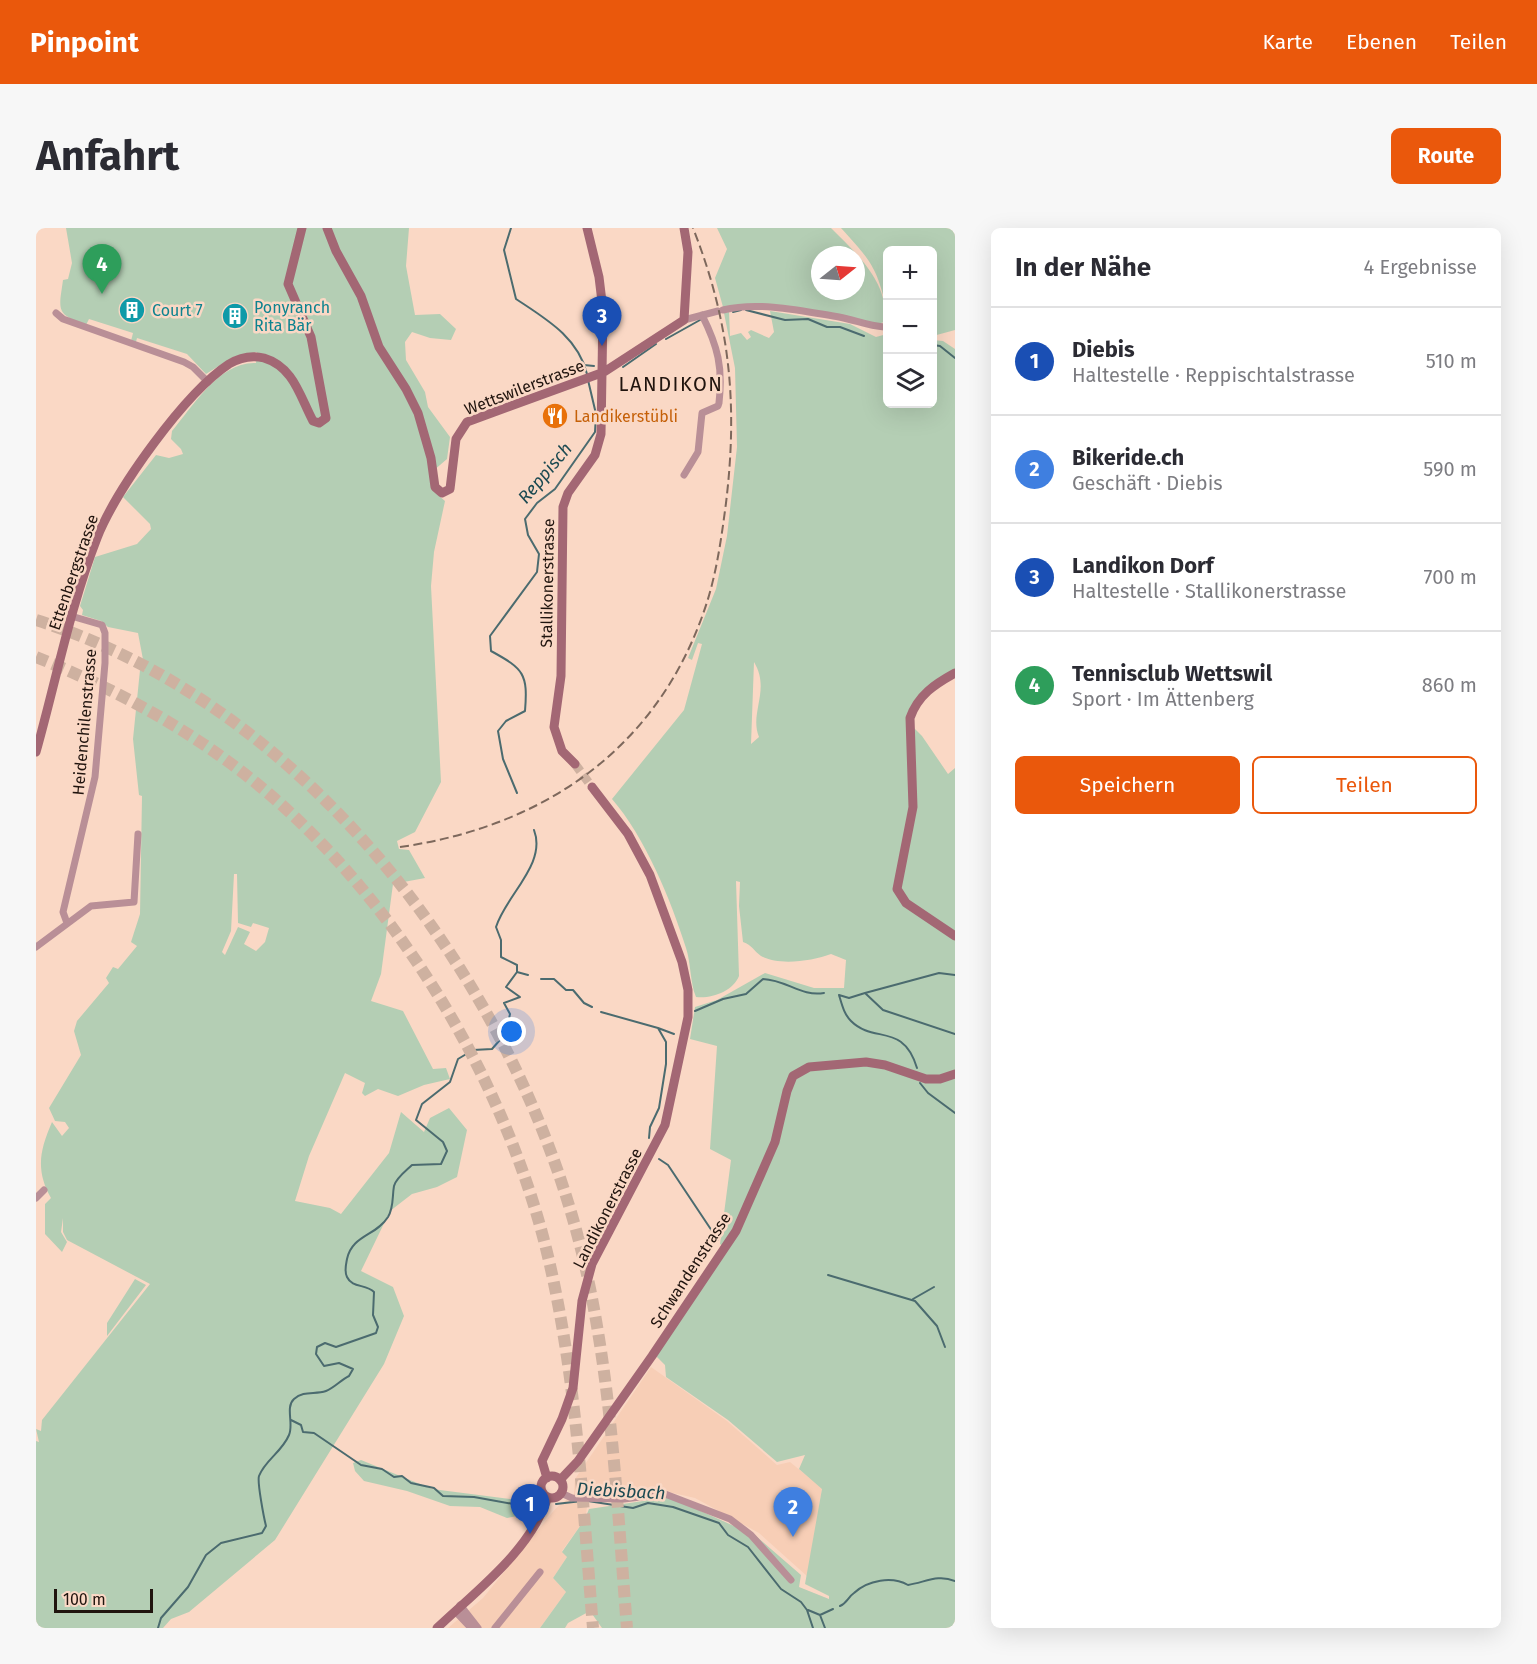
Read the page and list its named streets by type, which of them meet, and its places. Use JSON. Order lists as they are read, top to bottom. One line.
{"streets":{"street":["Wettswilerstrasse","Ettenbergstrasse","Stallikonerstrasse","Heidenchilenstrasse","Landikonerstrasse","Schwandenstrasse"]},"crossings":[["Wettswilerstrasse","Stallikonerstrasse"],["Ettenbergstrasse","Heidenchilenstrasse"],["Landikonerstrasse","Schwandenstrasse"]],"districts":["LANDIKON"],"water":["Reppisch","Diebisbach"],"places":{"building":["Court 7","Ponyranch Rita Bär"],"restaurant":["Landikerstübli"]},"scale_bar":"100 m","north":"right","page":{"header":"Pinpoint","nav":["Karte","Ebenen","Teilen"],"buttons":["Route",["Speichern","Teilen"]],"title":"Anfahrt","heading":["In der Nähe","4 Ergebnisse"],"pins":["4","3","1","2"],"map_buttons":["+","−"],"list":[{"mark":"1","name":"Diebis","note":"Haltestelle · Reppischtalstrasse","value":"510 m"},{"mark":"2","name":"Bikeride.ch","note":"Geschäft · Diebis","value":"590 m"},{"mark":"3","name":"Landikon Dorf","note":"Haltestelle · Stallikonerstrasse","value":"700 m"},{"mark":"4","name":"Tennisclub Wettswil","note":"Sport · Im Ättenberg","value":"860 m"}],"scale":"100 m"}}
